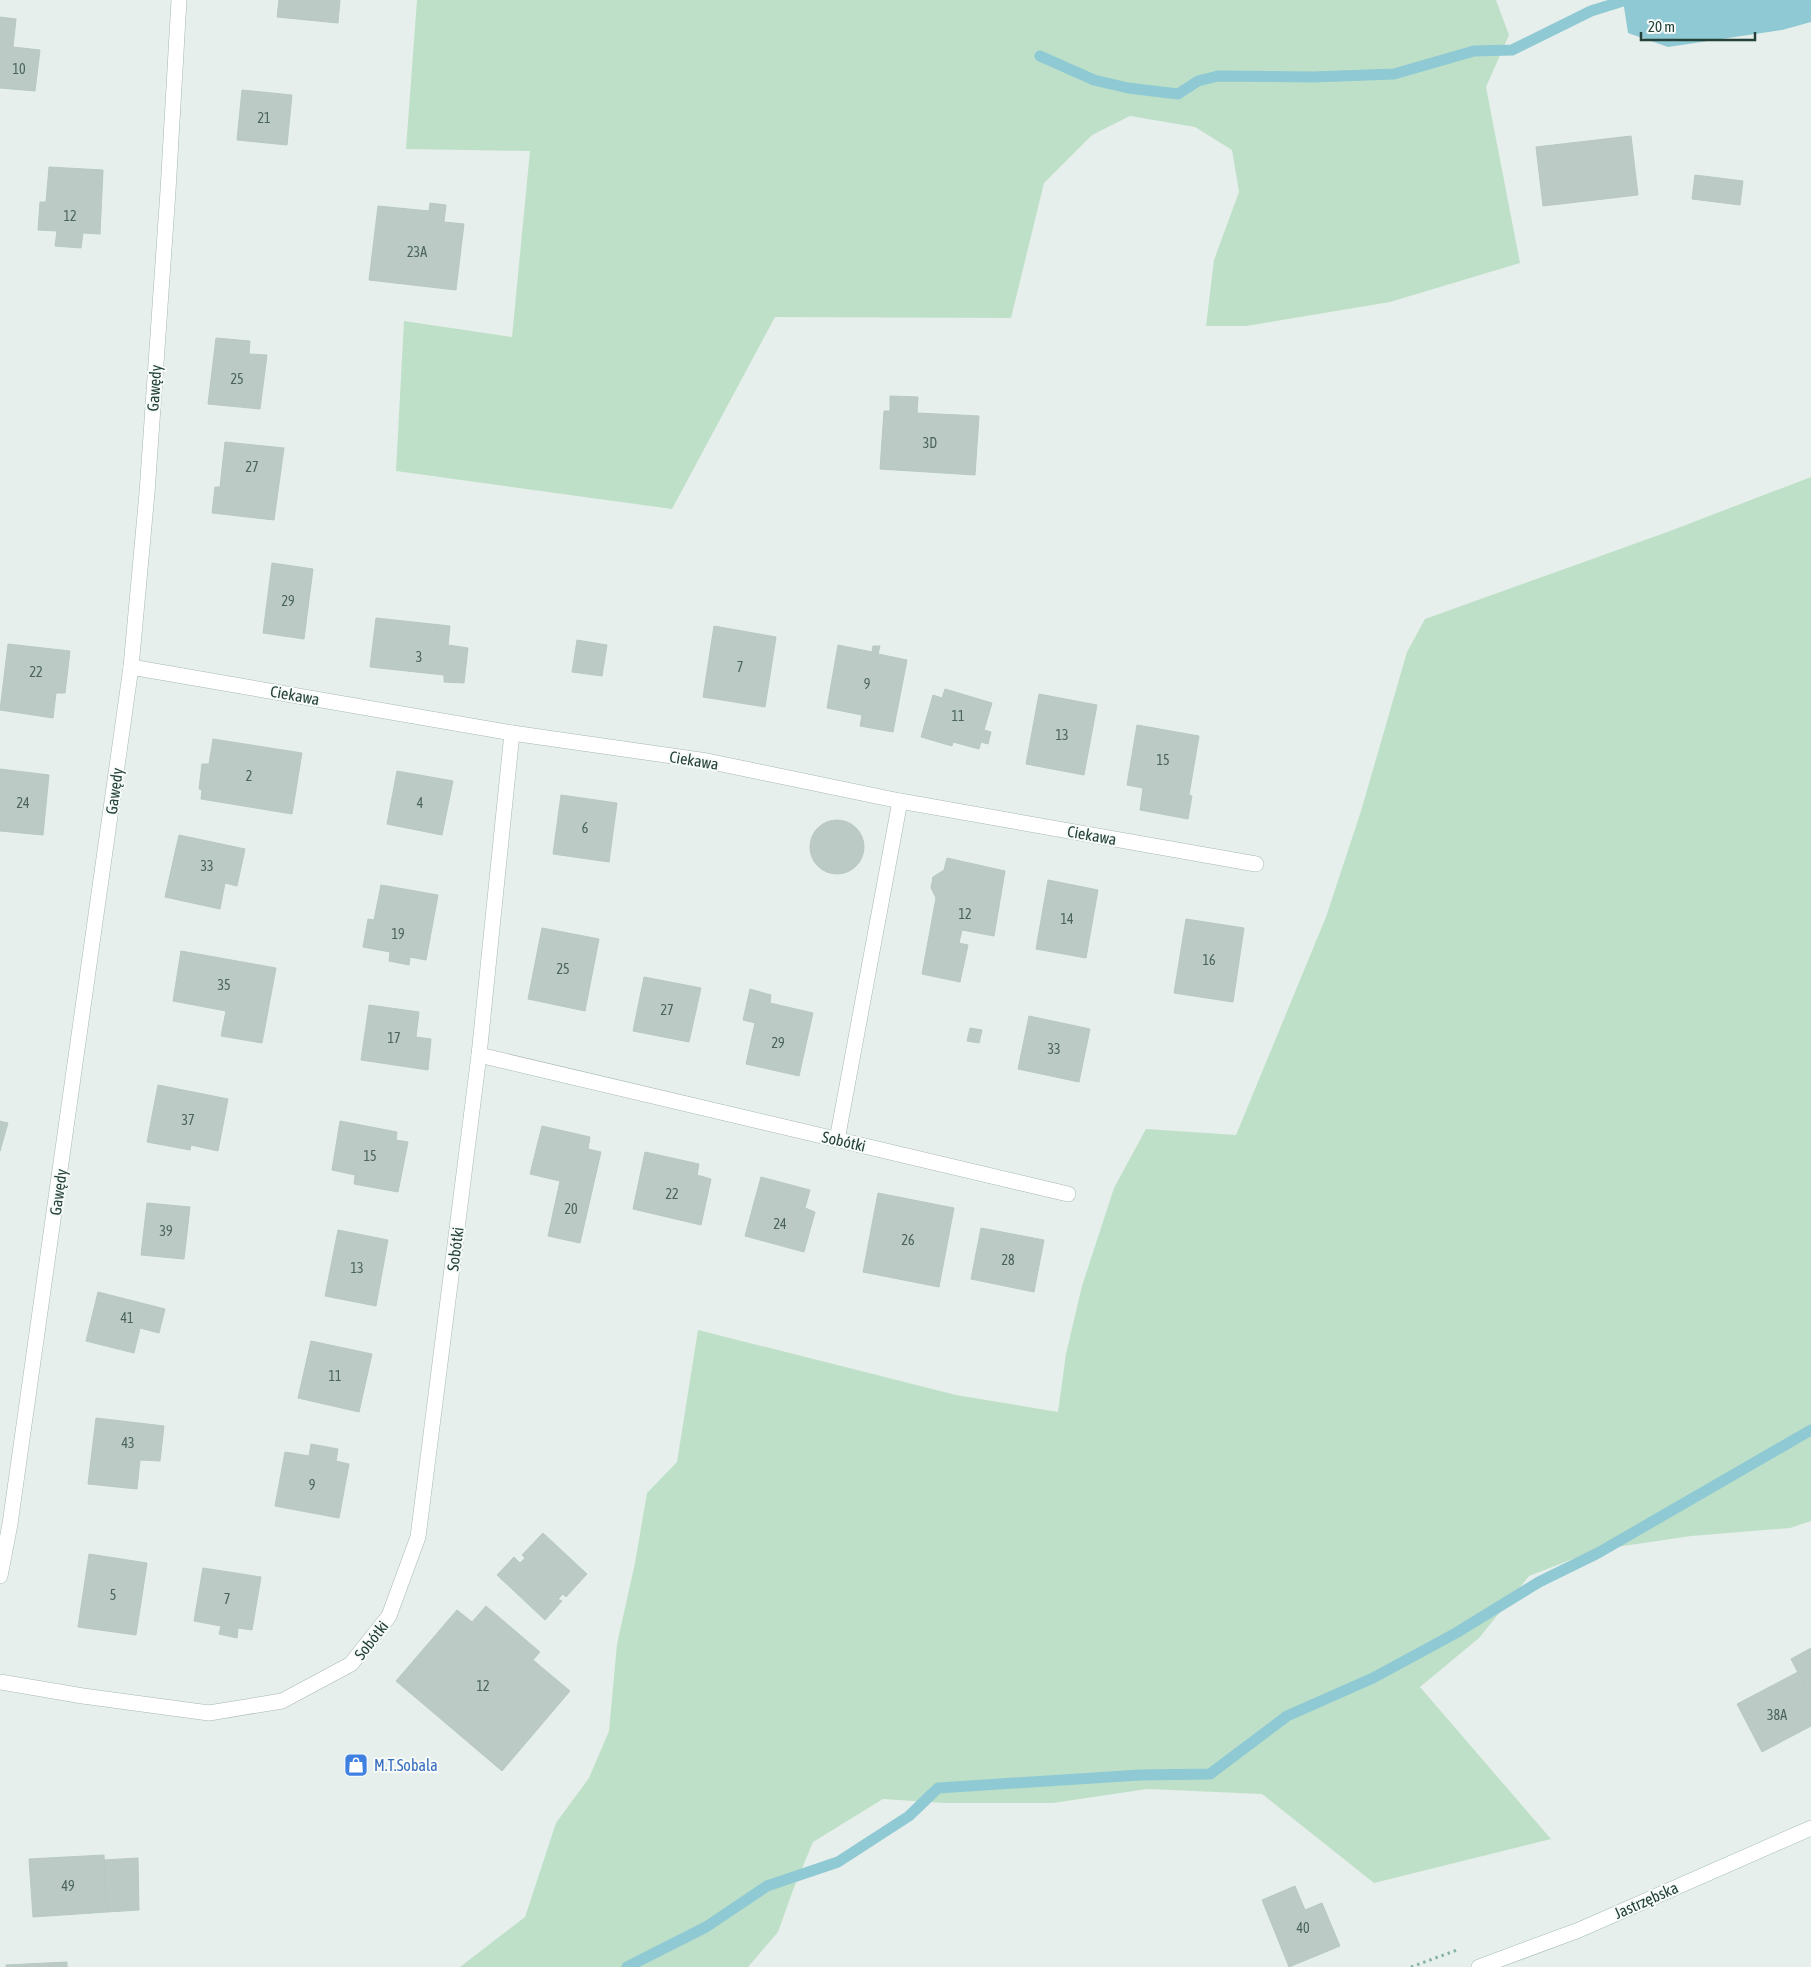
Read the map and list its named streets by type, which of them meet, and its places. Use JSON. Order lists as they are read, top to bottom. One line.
{"streets":{"street":["Gawędy","Ciekawa","Sobótki","Jastrzębska"]},"crossings":[["Gawędy","Ciekawa"]],"places":{"shop":["M.T.Sobala"]},"house_numbers":["10","21","12","23A","25","3D","27","29","3","7","22","9","11","13","15","2","24","4","6","33","12","14","19","16","25","35","27","17","29","33","37","15","22","20","24","39","26","28","13","41","11","43","9","5","7","12","38A","49","40"],"scale_bar":"20 m"}
